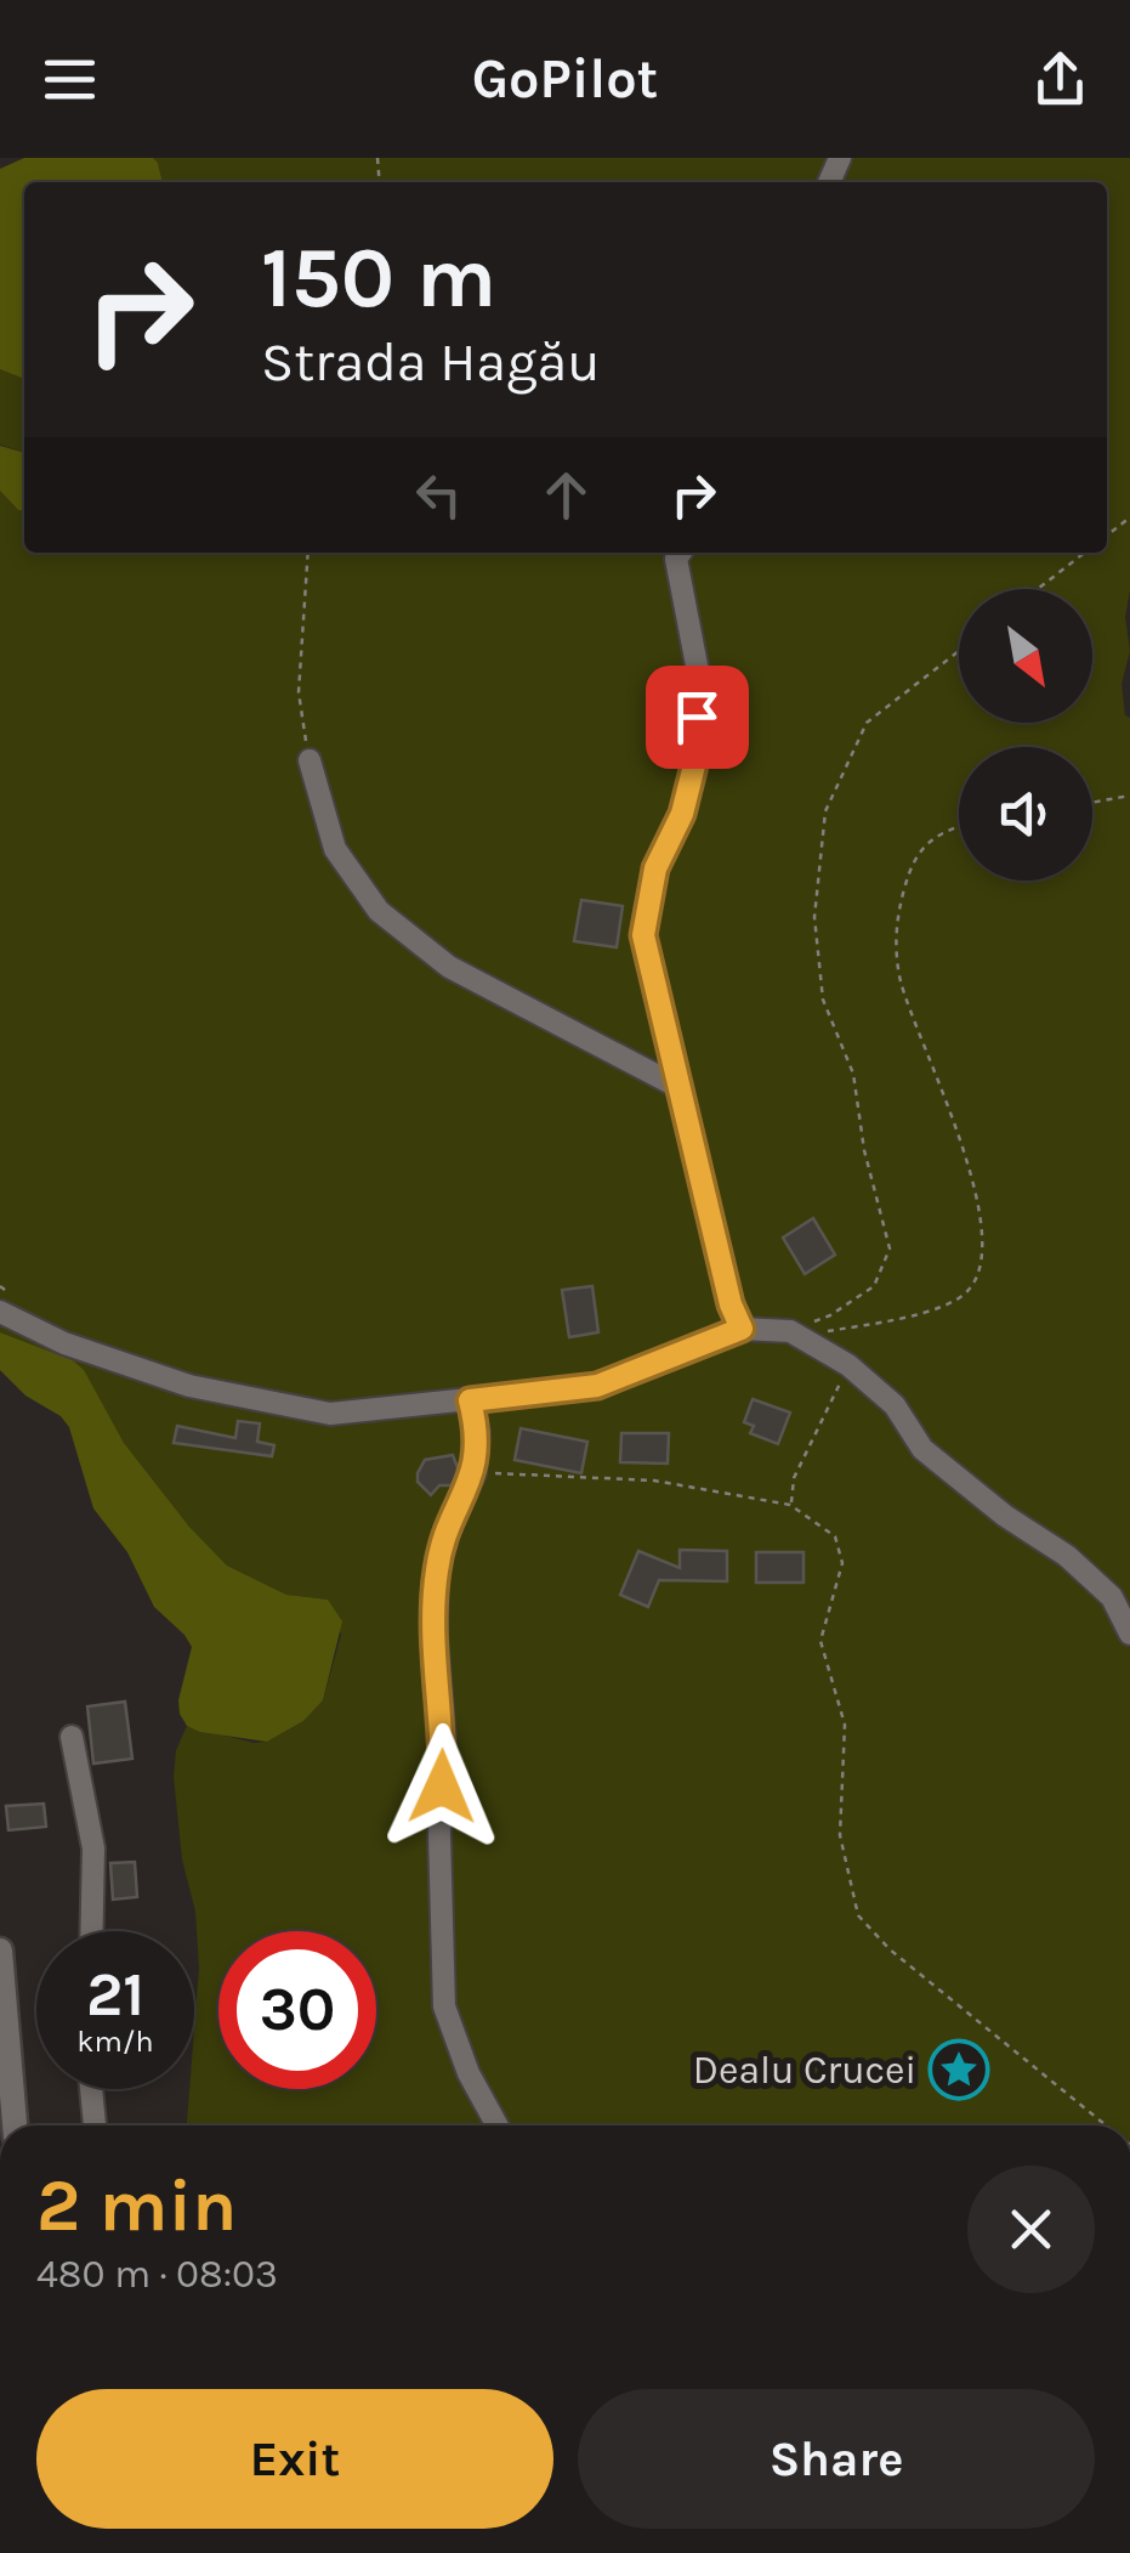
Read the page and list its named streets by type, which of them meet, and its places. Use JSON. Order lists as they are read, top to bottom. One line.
{"places":{"place":["Dealu Crucei"]},"north":"bottom right","page":{"header":"GoPilot","turn":["150 m","Strada Hagău"],"speed":"21 km/h","limit":"30","heading":["2 min","480 m · 08:03"],"buttons":["Exit","Share"]}}
